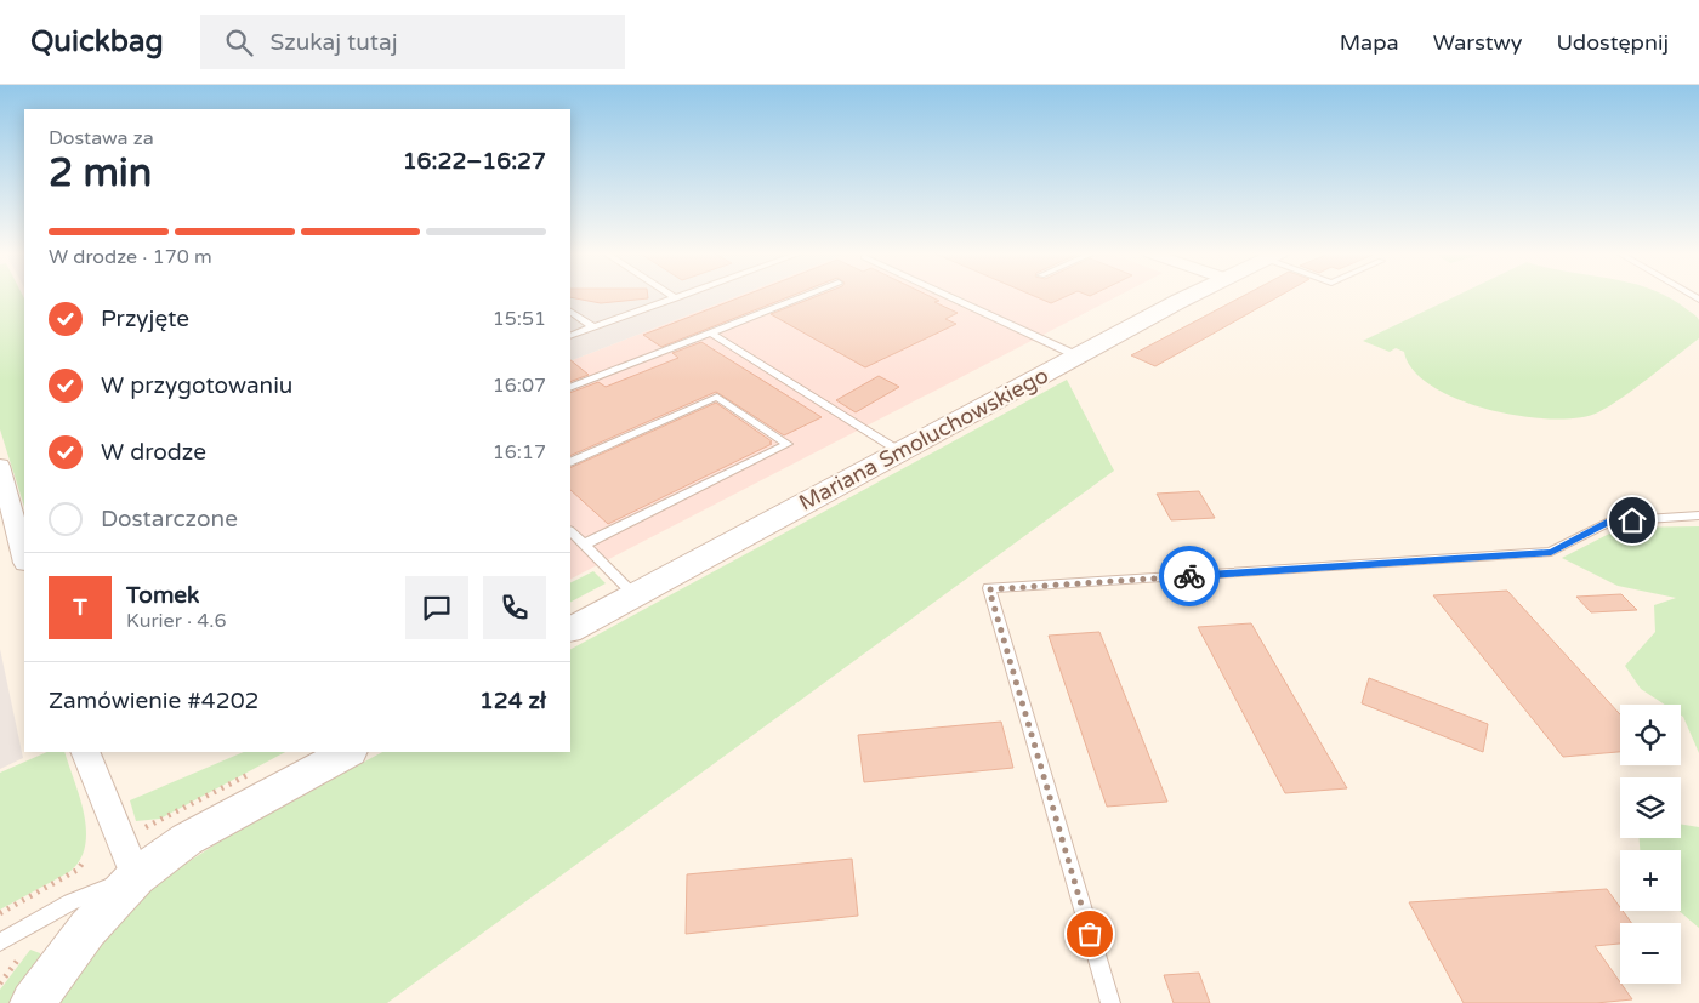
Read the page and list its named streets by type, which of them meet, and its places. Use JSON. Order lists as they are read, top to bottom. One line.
{"streets":{"street":["Mariana Smoluchowskiego"]},"page":{"header":"Quickbag","search":"Szukaj tutaj","nav":["Mapa","Warstwy","Udostępnij"],"heading":["2 min","Dostawa za","16:22–16:27"],"panel":["Tomek","Kurier · 4.6","Zamówienie #4202","124 zł"],"bar":"W drodze · 170 m","list":[["Przyjęte","15:51"],["W przygotowaniu","16:07"],["W drodze","16:17"],"Dostarczone"],"round":"T","map_buttons":["+","−"]}}
